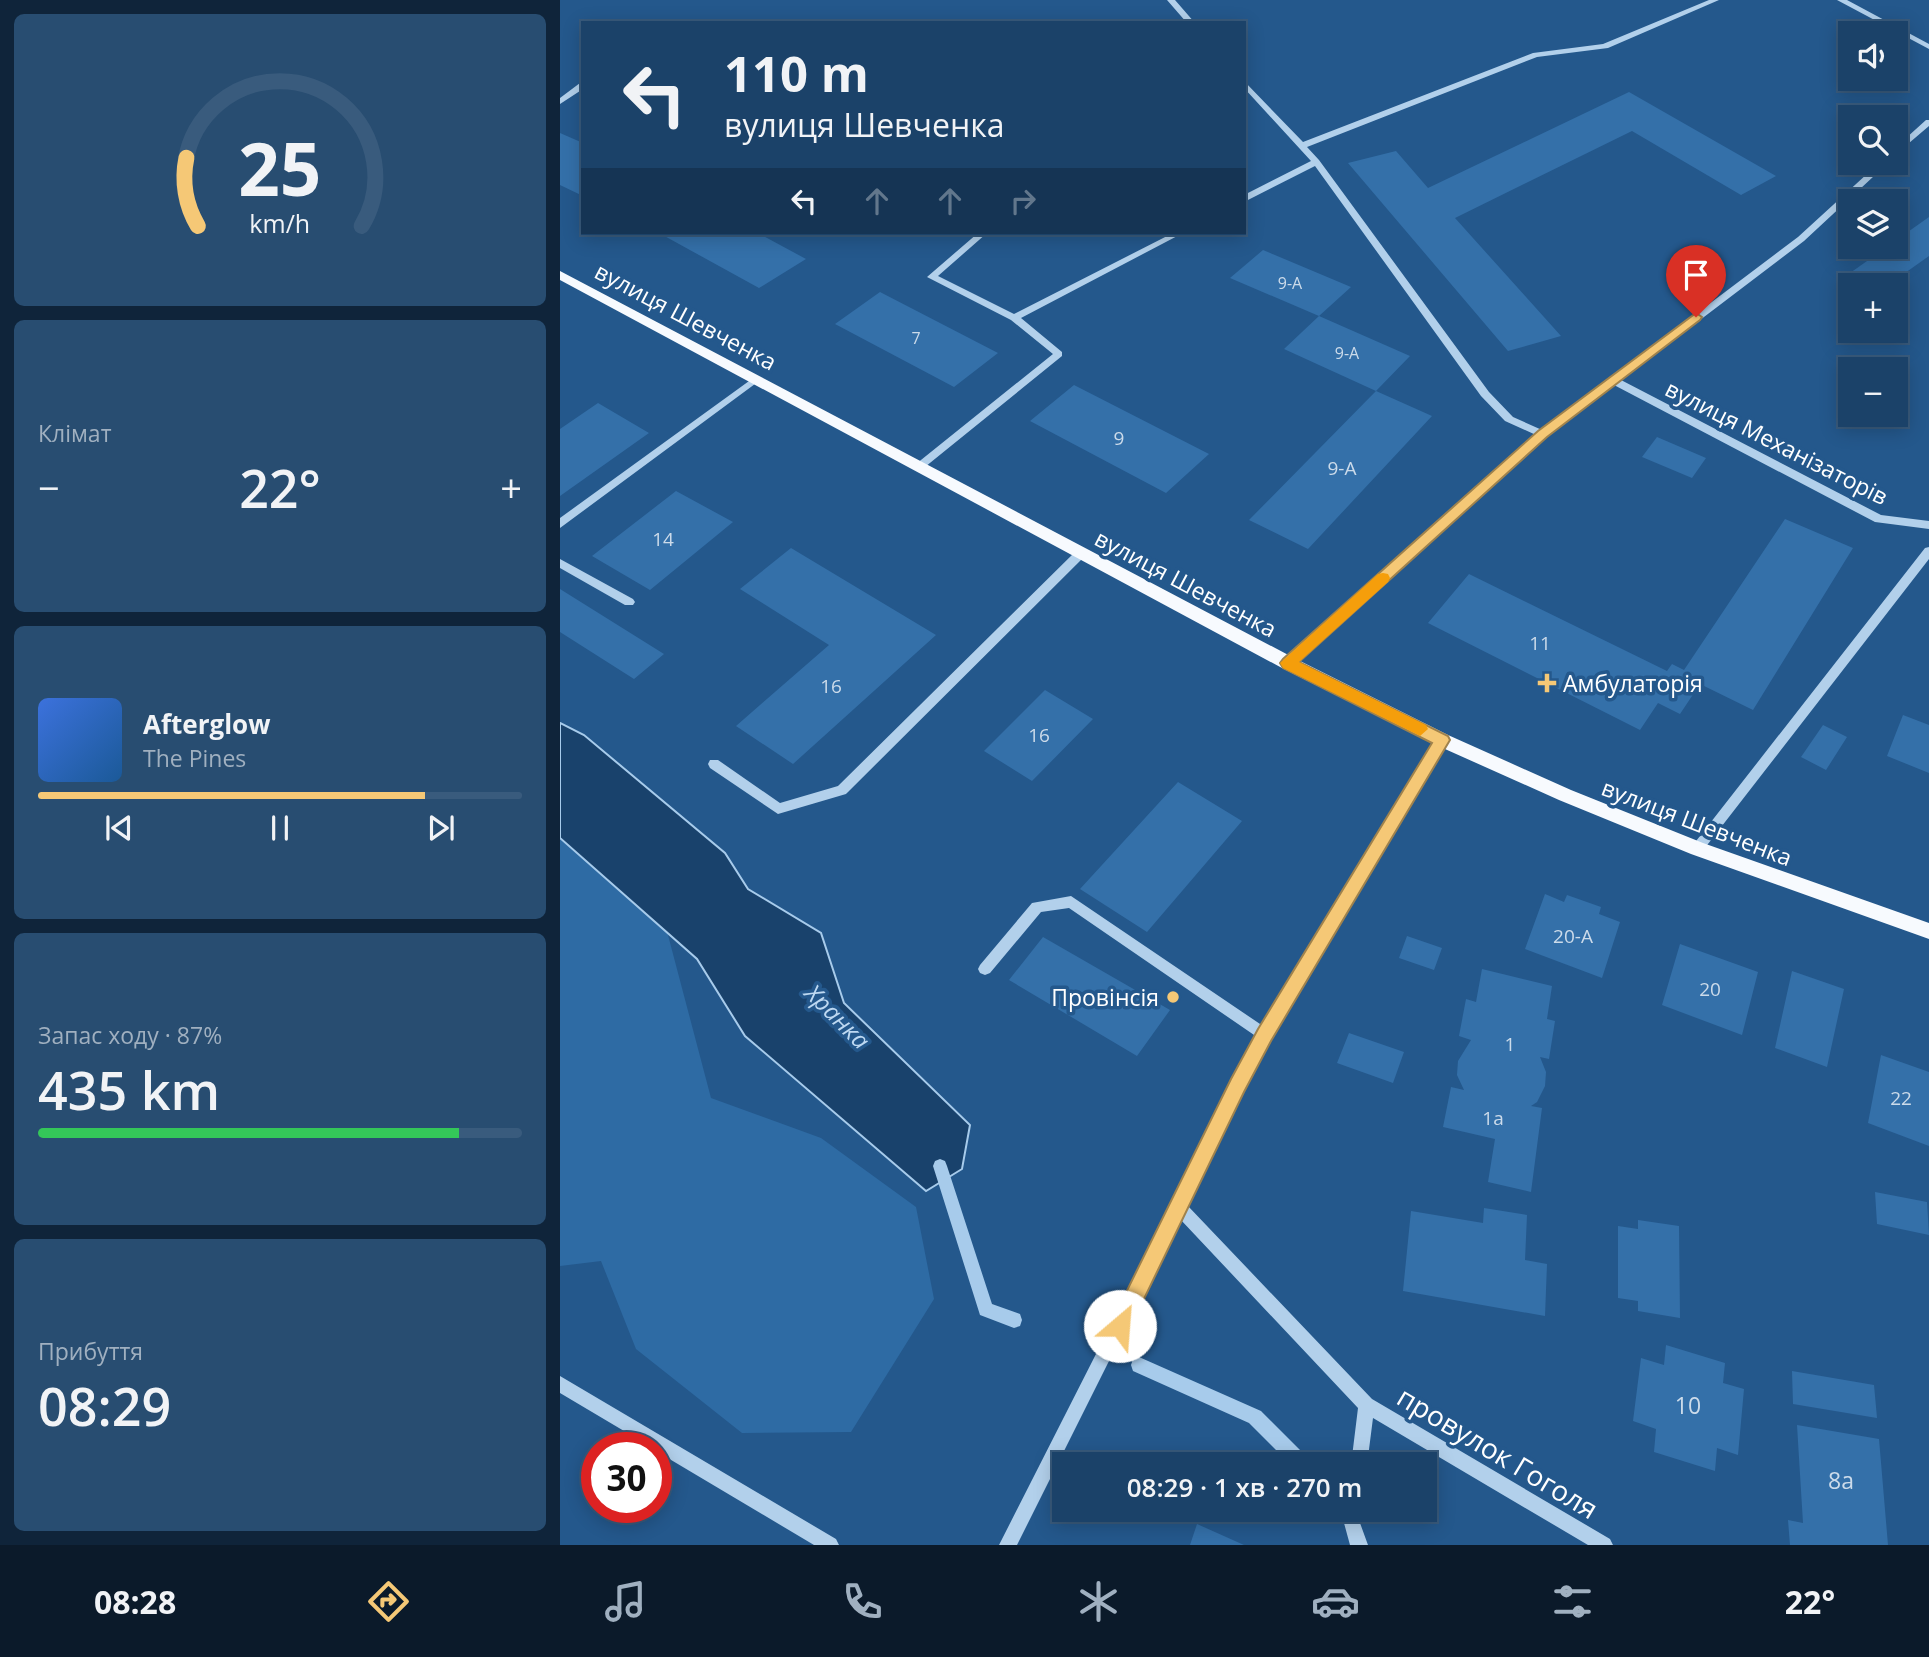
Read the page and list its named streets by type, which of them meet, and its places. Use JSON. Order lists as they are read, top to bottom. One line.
{"streets":{"main road":["вулиця Шевченка"],"street":["вулиця Механізаторів","провулок Гоголя"]},"water":["Хранка"],"places":{"health":["Амбулаторія"],"other":["Провінсія"]},"house_numbers":["9-А","7","9-А","9","9-А","14","11","16","16","20-А","20","1","22","1а","10","8а"],"page":{"map_buttons":["+","−"],"turn":["110 m","вулиця Шевченка"],"tile":["Клімат",["Запас ходу · 87%","435 km"],["Прибуття","08:29"]],"heat":["−","22°","+"],"song":["Afterglow","The Pines"],"limit":"30","trip":"08:29 · 1 хв · 270 m","tabs":["08:28","22°"],"gauge":["25","km/h"]}}
